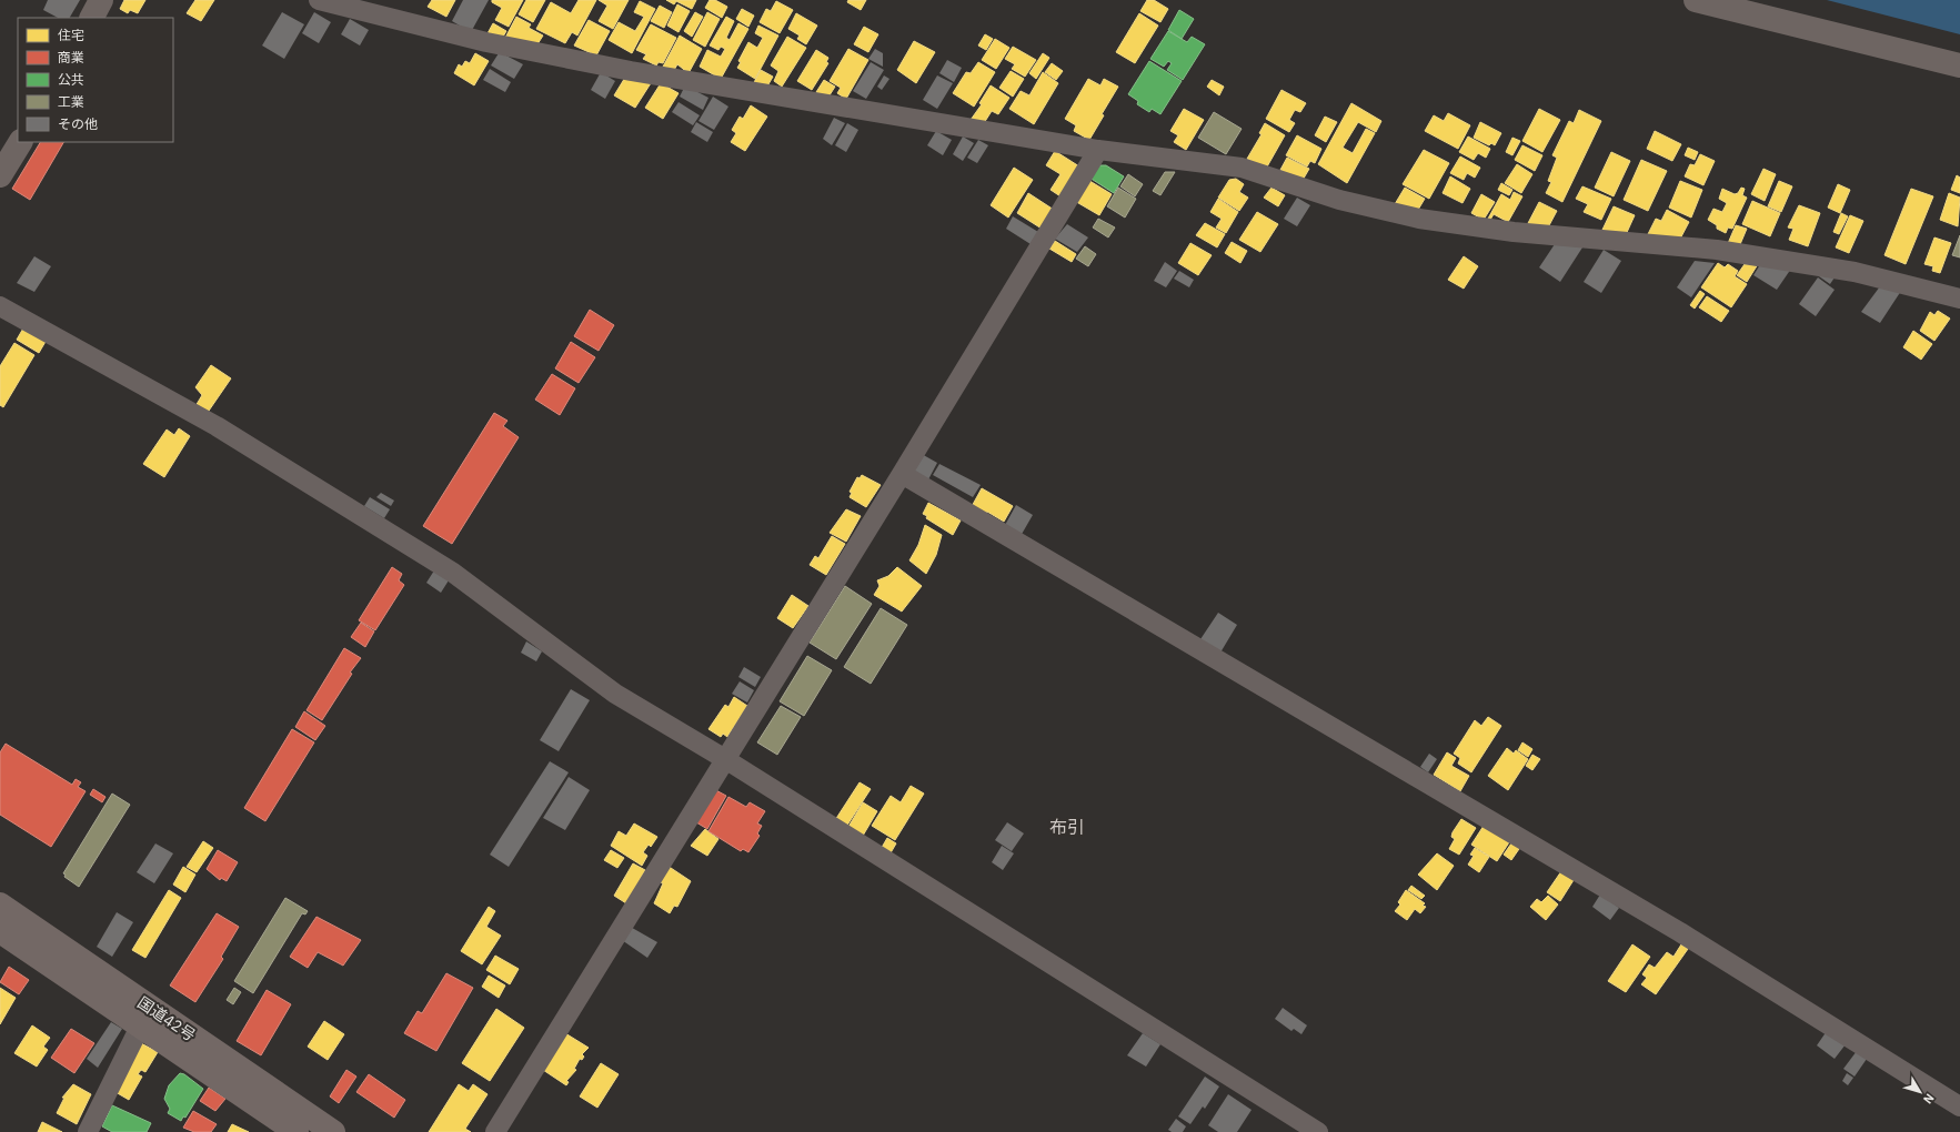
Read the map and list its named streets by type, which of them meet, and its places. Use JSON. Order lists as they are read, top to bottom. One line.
{"streets":{"highway":["国道42号"]},"districts":["布引"],"legend":["住宅","商業","公共","工業","その他"],"north":"bottom right"}
